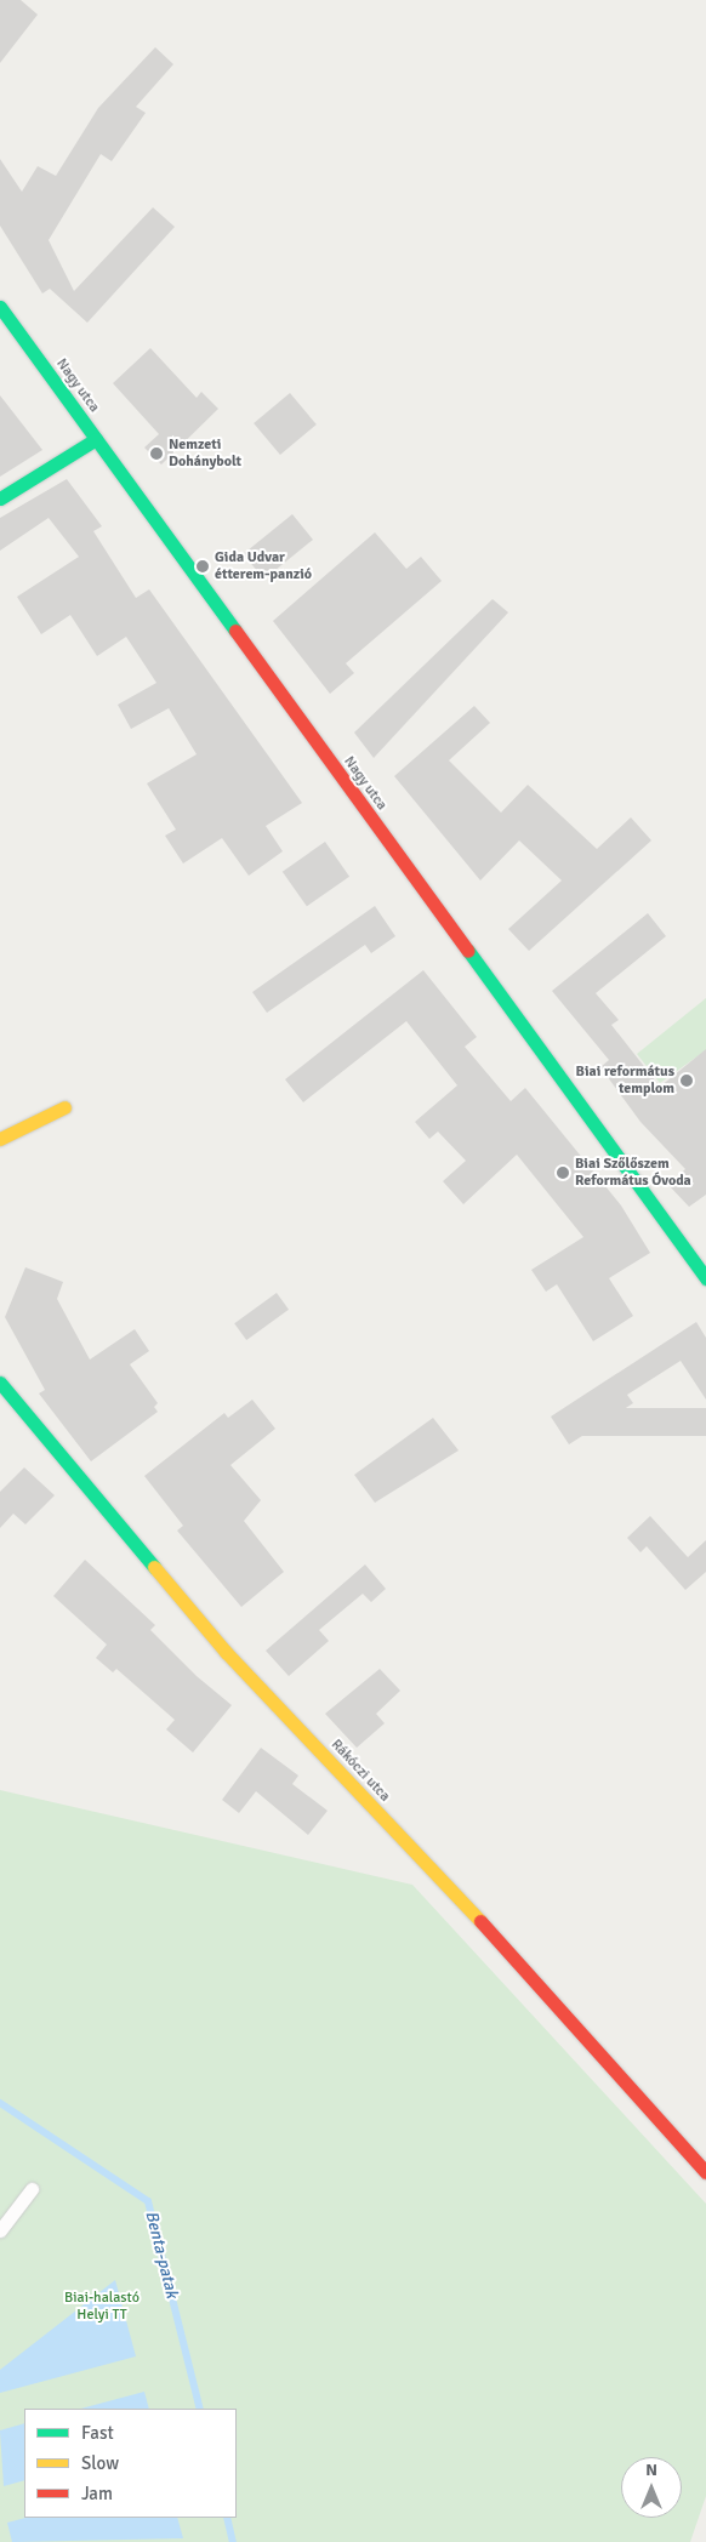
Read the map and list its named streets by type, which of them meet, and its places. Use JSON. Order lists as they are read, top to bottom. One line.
{"streets":{"street":["Nagy utca","Rákóczi utca"]},"water":["Benta-patak"],"parks":["Biai-halastó Helyi TT"],"places":["Nemzeti Dohánybolt","Gida Udvar étterem-panzió","Biai református templom","Biai Szőlőszem Református Óvoda"],"legend":["Fast","Slow","Jam"],"north":"top"}
